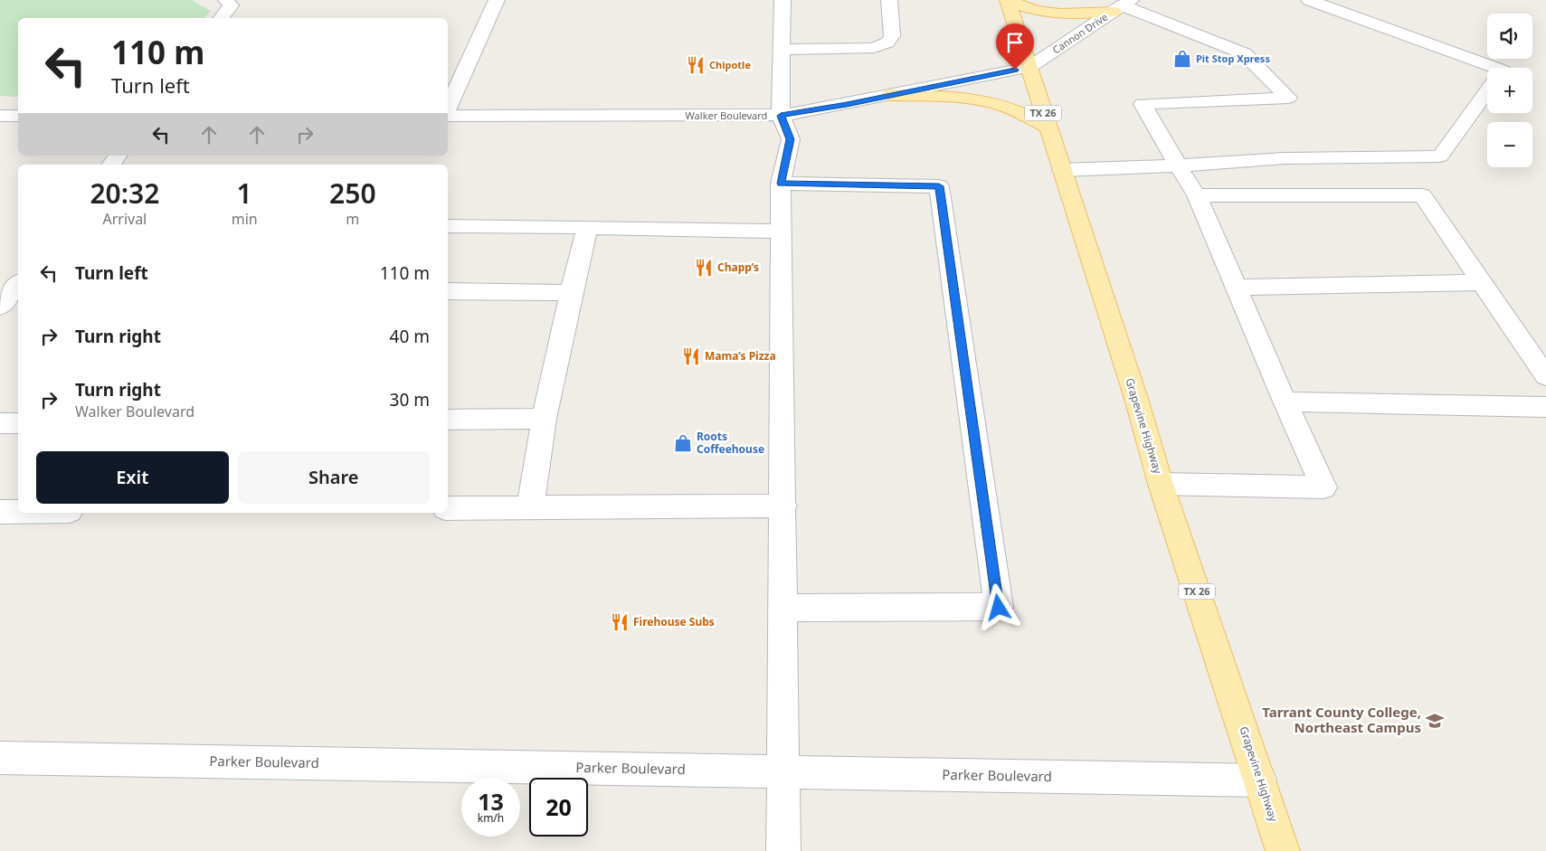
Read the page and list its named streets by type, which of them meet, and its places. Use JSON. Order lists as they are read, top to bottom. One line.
{"streets":{"main road":["TX 26","Grapevine Highway"],"street":["Cannon Drive","Walker Boulevard","Parker Boulevard"]},"crossings":[["Cannon Drive","Walker Boulevard"],["Cannon Drive","Grapevine Highway"],["Walker Boulevard","Grapevine Highway"],["Grapevine Highway","Parker Boulevard"]],"places":{"shop":["Pit Stop Xpress","Roots Coffeehouse"],"restaurant":["Chipotle","Chapp’s","Mama’s Pizza","Firehouse Subs"],"school or university":["Tarrant County College, Northeast Campus"]},"page":{"map_buttons":["+","−"],"turn":["110 m","Turn left"],"eta":["20:32","Arrival","1","min","250","m"],"list":[{"name":"Turn left","value":"110 m"},{"name":"Turn right","value":"40 m"},{"name":"Turn right","note":"Walker Boulevard","value":"30 m"}],"buttons":["Exit","Share"],"speed":"13 km/h","limit":"20"}}
